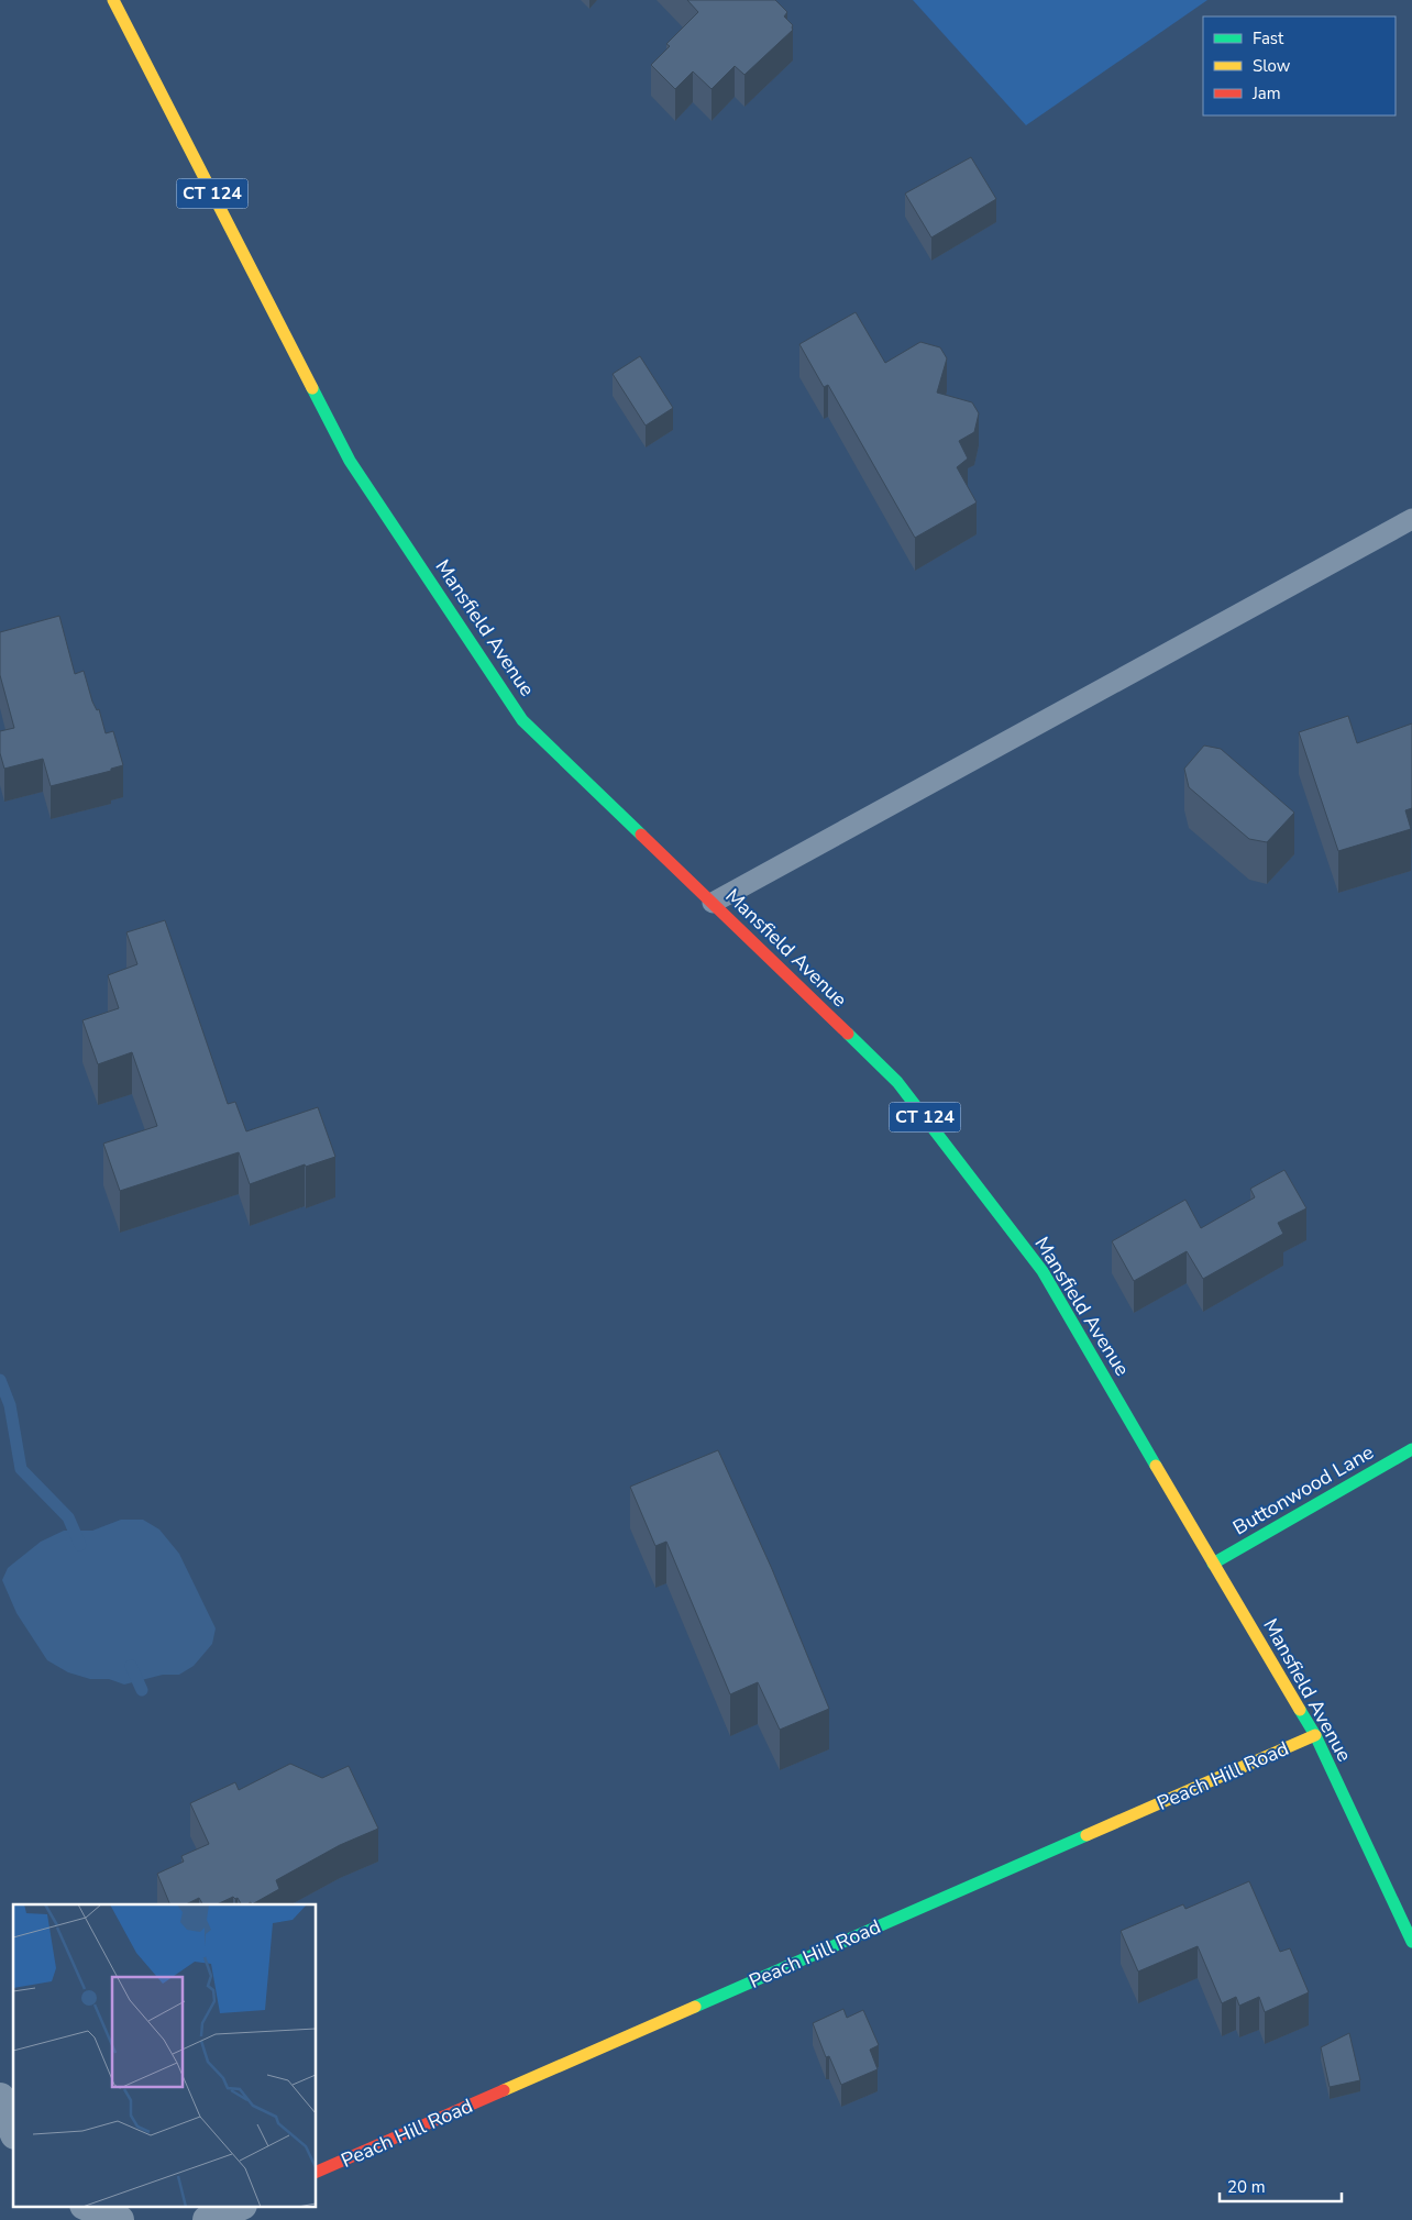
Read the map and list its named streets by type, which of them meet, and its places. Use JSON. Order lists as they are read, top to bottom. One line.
{"streets":{"main road":["CT 124","Mansfield Avenue","Buttonwood Lane","Peach Hill Road"]},"crossings":[["Mansfield Avenue","Buttonwood Lane"],["Mansfield Avenue","Peach Hill Road"]],"legend":["Fast","Slow","Jam"],"scale_bar":"20 m"}
